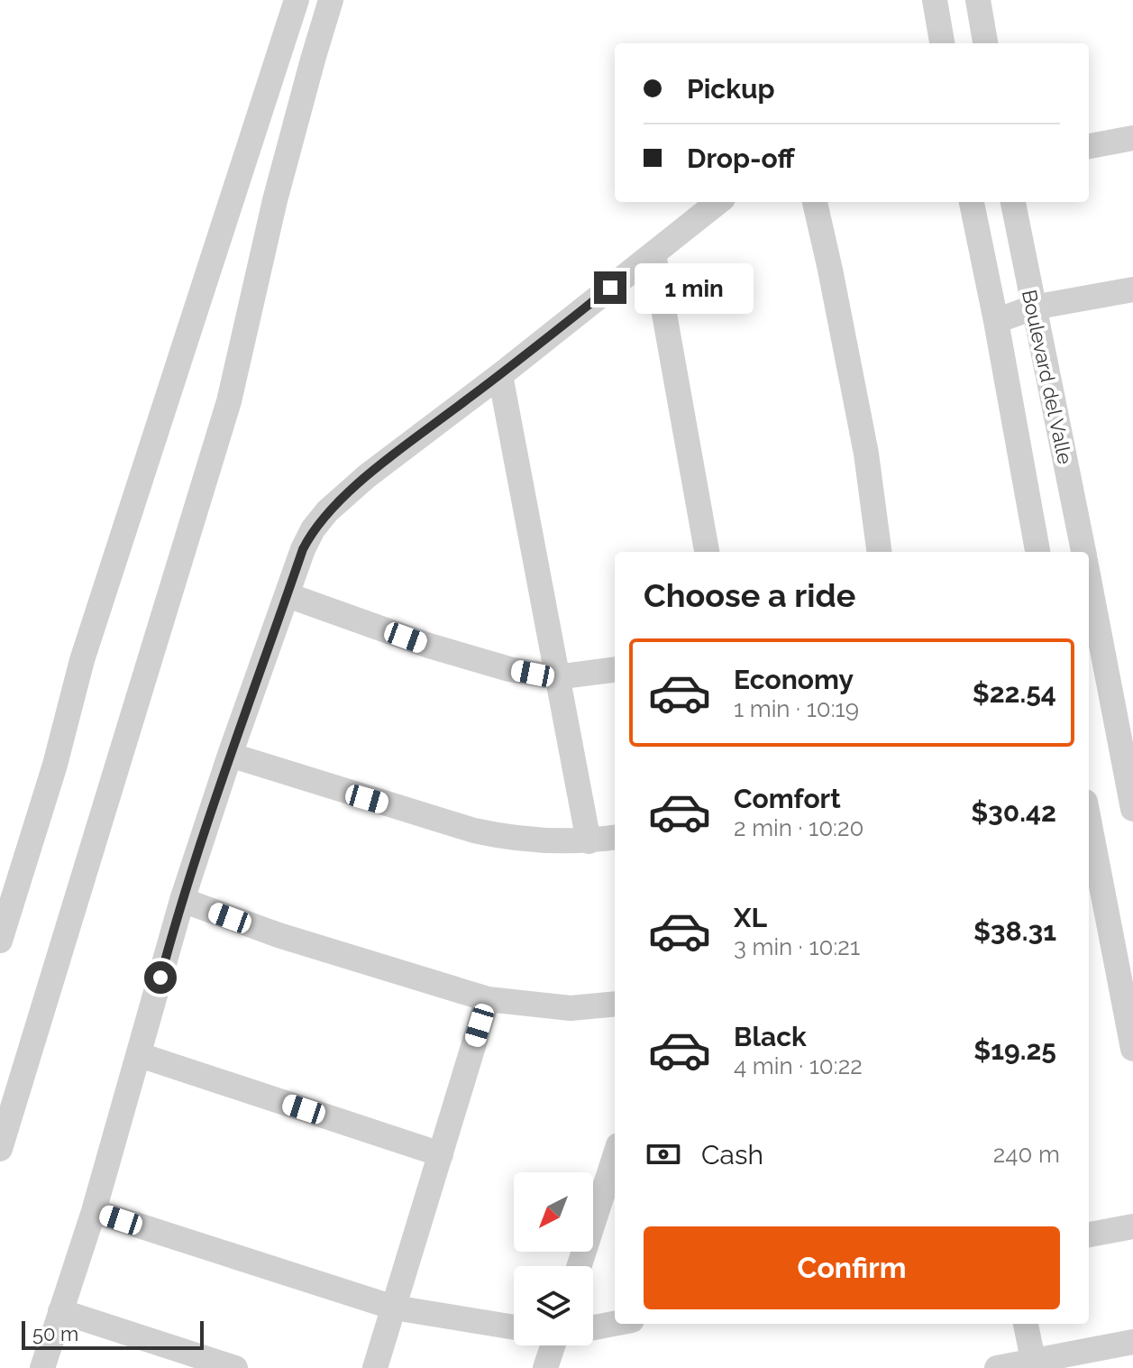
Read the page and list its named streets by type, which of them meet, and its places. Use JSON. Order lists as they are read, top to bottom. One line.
{"streets":{"street":["Boulevard del Valle"]},"scale_bar":"50 m","north":"bottom left","page":{"banner":["Pickup","Drop-off"],"bubble":"1 min","heading":"Choose a ride","list":[{"name":"Economy","note":"1 min · 10:19","value":"$22.54"},{"name":"Comfort","note":"2 min · 10:20","value":"$30.42"},{"name":"XL","note":"3 min · 10:21","value":"$38.31"},{"name":"Black","note":"4 min · 10:22","value":"$19.25"}],"pay":["Cash","240 m"],"buttons":"Confirm","scale":"50 m"}}
